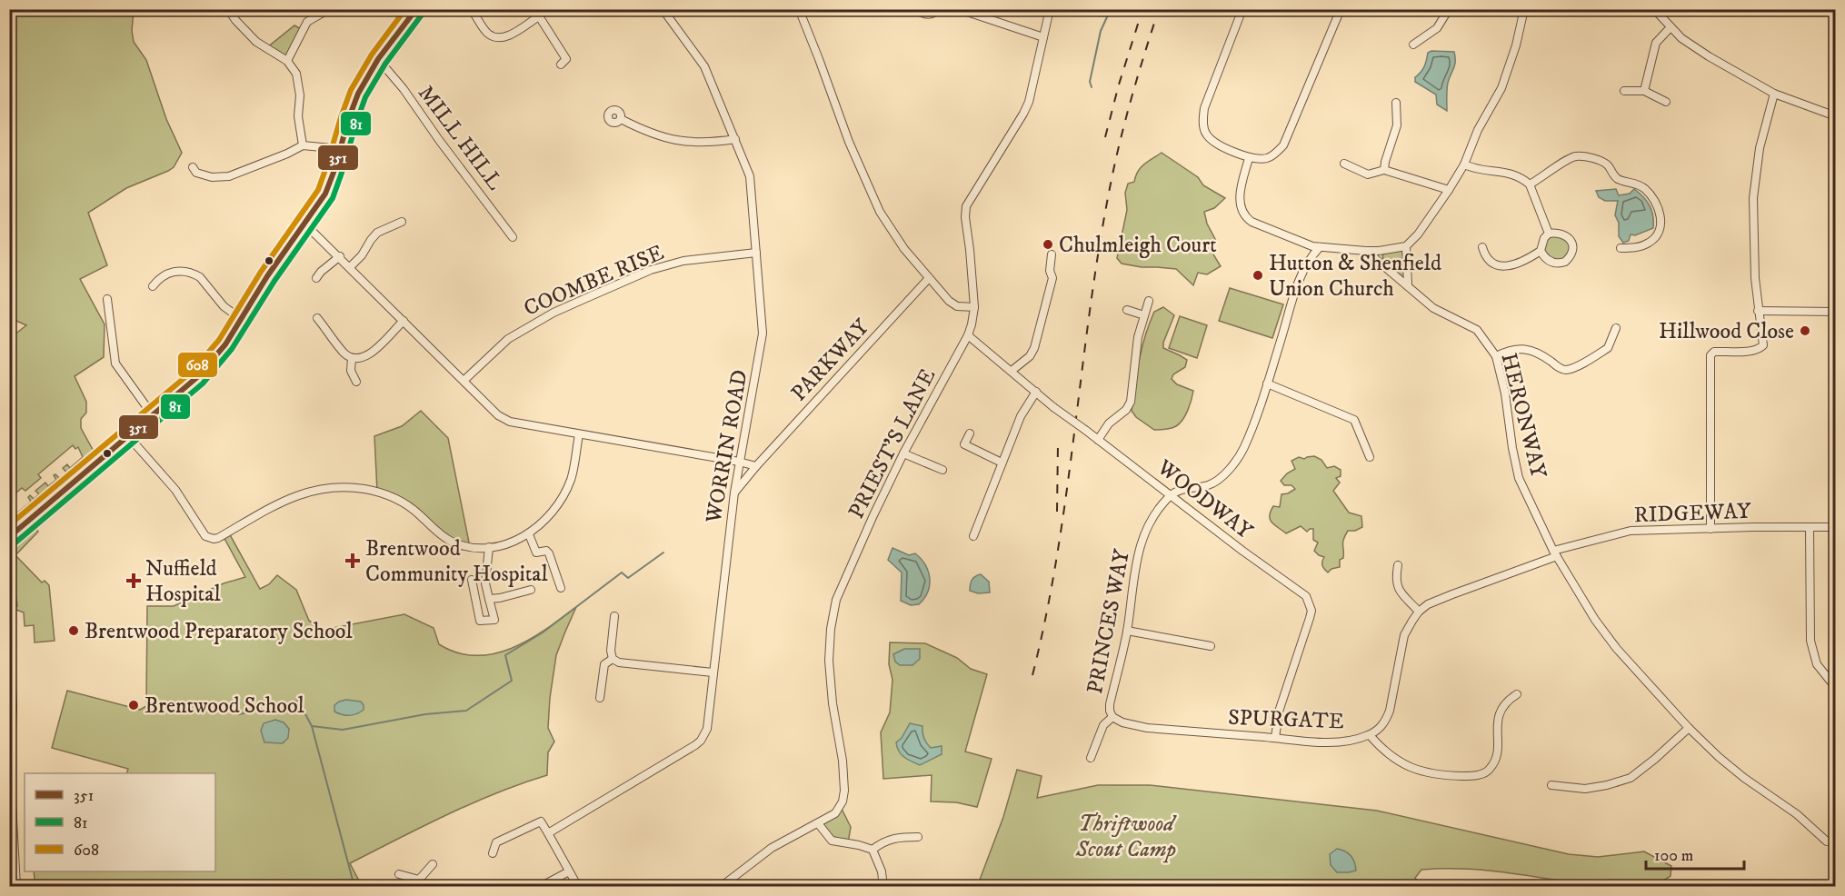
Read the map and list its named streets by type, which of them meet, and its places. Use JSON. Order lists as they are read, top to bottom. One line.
{"streets":{"street":["MILL HILL","COOMBE RISE","PARKWAY","HERONWAY","PRIEST'S LANE","WORRIN ROAD","WOODWAY","RIDGEWAY","PRINCES WAY","SPURGATE"]},"crossings":[["COOMBE RISE","WORRIN ROAD"],["PARKWAY","WORRIN ROAD"],["HERONWAY","RIDGEWAY"],["HERONWAY","SPURGATE"],["PRIEST'S LANE","WOODWAY"],["WOODWAY","PRINCES WAY"],["WOODWAY","SPURGATE"],["RIDGEWAY","SPURGATE"],["PRINCES WAY","SPURGATE"]],"parks":["Thriftwood Scout Camp"],"places":{"other":["Chulmleigh Court","Hutton & Shenfield Union Church","Hillwood Close","Brentwood Preparatory School","Brentwood School"],"health":["Brentwood Community Hospital","Nuffield Hospital"]},"lines":["transit line 351","transit line 608","transit line 81"],"legend":["351","81","608"],"scale_bar":"100 m"}
